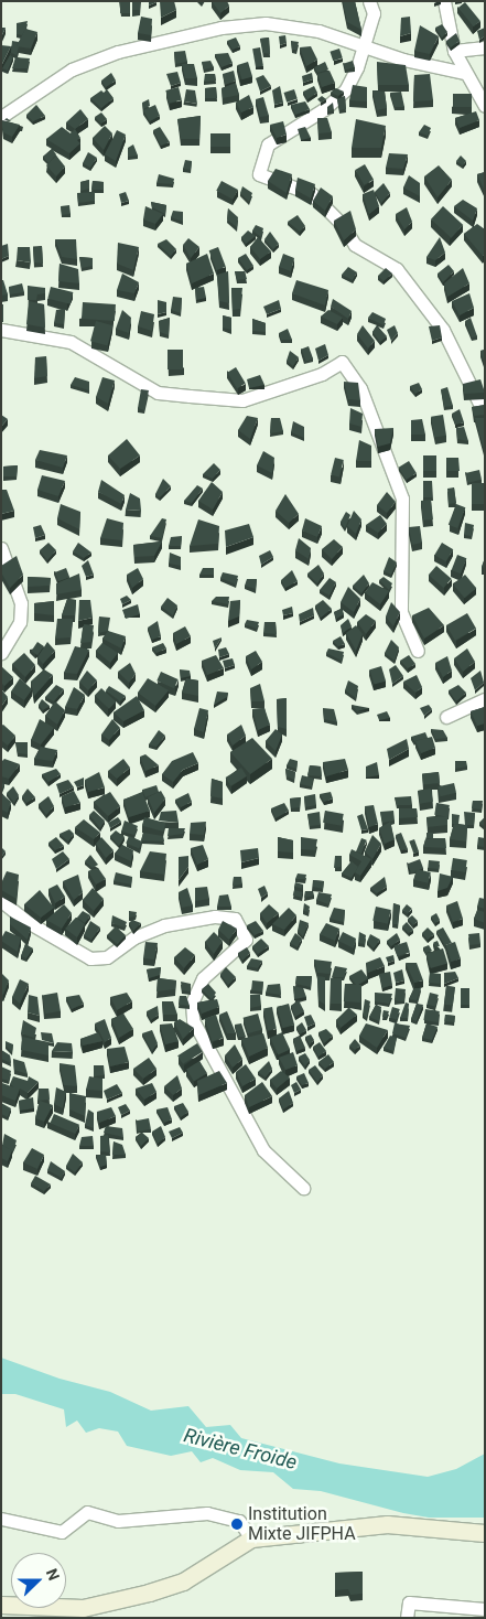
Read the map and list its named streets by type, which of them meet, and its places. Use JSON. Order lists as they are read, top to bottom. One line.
{"water":["Rivière Froide"],"places":["Institution Mixte JIFPHA"],"north":"right"}
